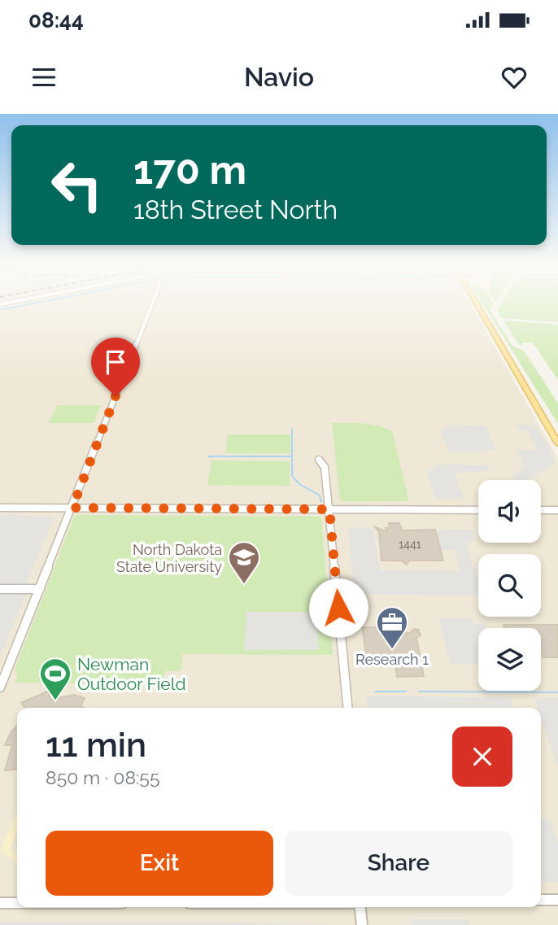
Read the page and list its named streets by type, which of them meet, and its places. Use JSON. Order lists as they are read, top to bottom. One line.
{"places":{"school or university":["North Dakota State University"],"office":["Research 1"],"sports":["Newman Outdoor Field"]},"house_numbers":["1441"],"page":{"status":"08:44","header":"Navio","turn":["170 m","18th Street North"],"heading":["11 min","850 m · 08:55"],"buttons":["Exit","Share"]}}
